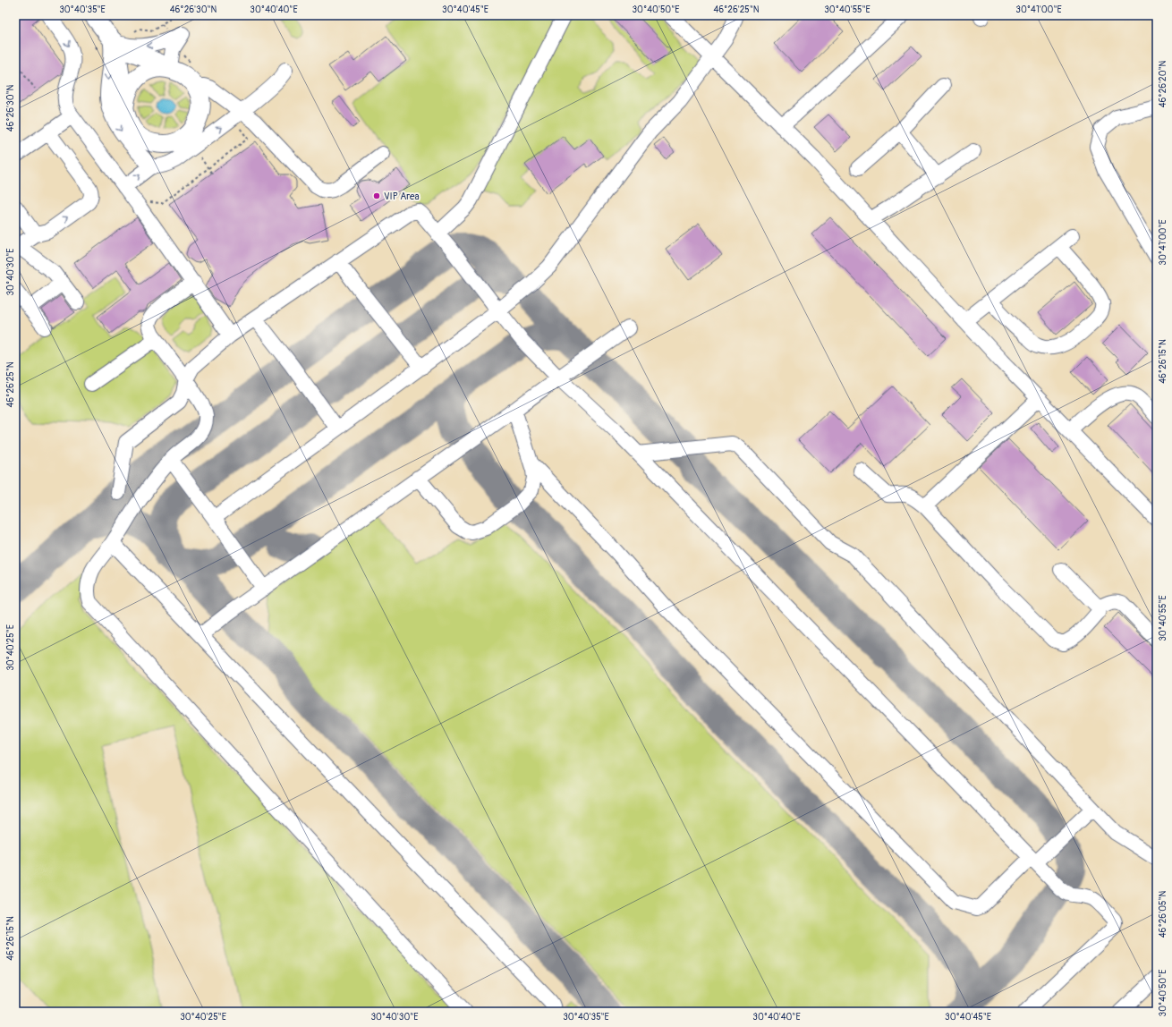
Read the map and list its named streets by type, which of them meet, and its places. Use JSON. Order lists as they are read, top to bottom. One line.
{"places":["VIP Area"],"coordinates":["30°40'35\"E","46°26'30\"N","30°40'40\"E","30°40'45\"E","30°40'50\"E","46°26'25\"N","30°40'55\"E","30°41'00\"E","46°26'20\"N","30°40'30\"E","46°26'15\"N","30°40'25\"E","46°26'05\"N"]}
